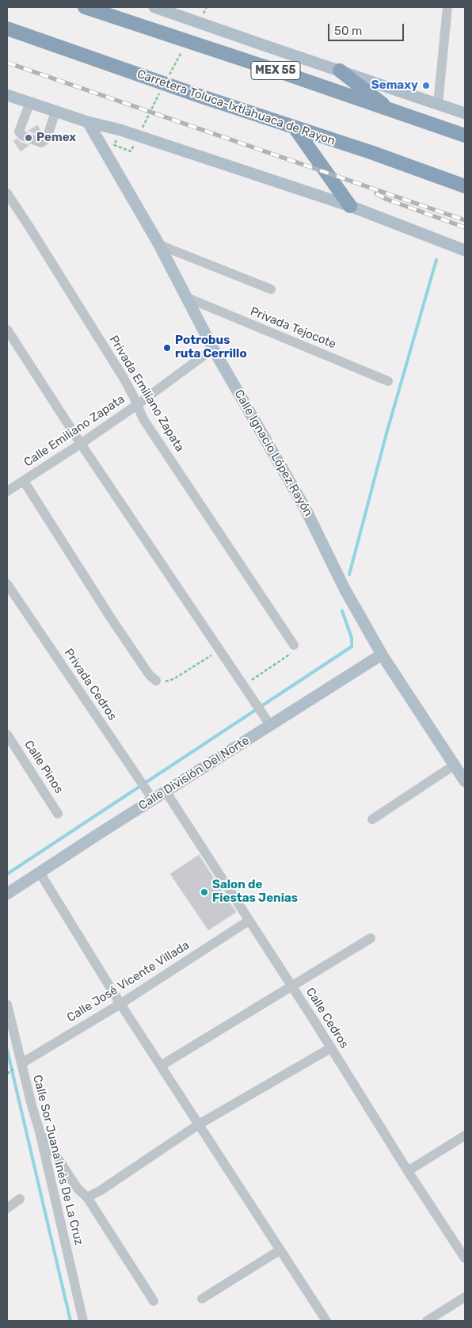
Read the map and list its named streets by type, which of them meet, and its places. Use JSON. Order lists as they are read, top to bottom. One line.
{"streets":{"highway":["MEX 55","Carretera Toluca-Ixtlahuaca de Rayon"],"main road":["Calle Ignacio López Rayón","Calle División Del Norte"],"street":["Privada Tejocote","Privada Emiliano Zapata","Calle Emiliano Zapata","Privada Cedros","Calle Pinos","Calle José Vicente Villada","Calle Cedros","Calle Sor Juana Inés De La Cruz"]},"crossings":[["Privada Tejocote","Calle Ignacio López Rayón"],["Privada Emiliano Zapata","Calle Emiliano Zapata"],["Calle Emiliano Zapata","Calle Ignacio López Rayón"],["Calle Ignacio López Rayón","Calle División Del Norte"],["Privada Cedros","Calle División Del Norte"],["Calle División Del Norte","Calle Cedros"],["Calle José Vicente Villada","Calle Cedros"],["Calle José Vicente Villada","Calle Sor Juana Inés De La Cruz"]],"places":["Semaxy","Pemex","Potrobus ruta Cerrillo","Salon de Fiestas Jenias"],"scale_bar":"50 m"}
